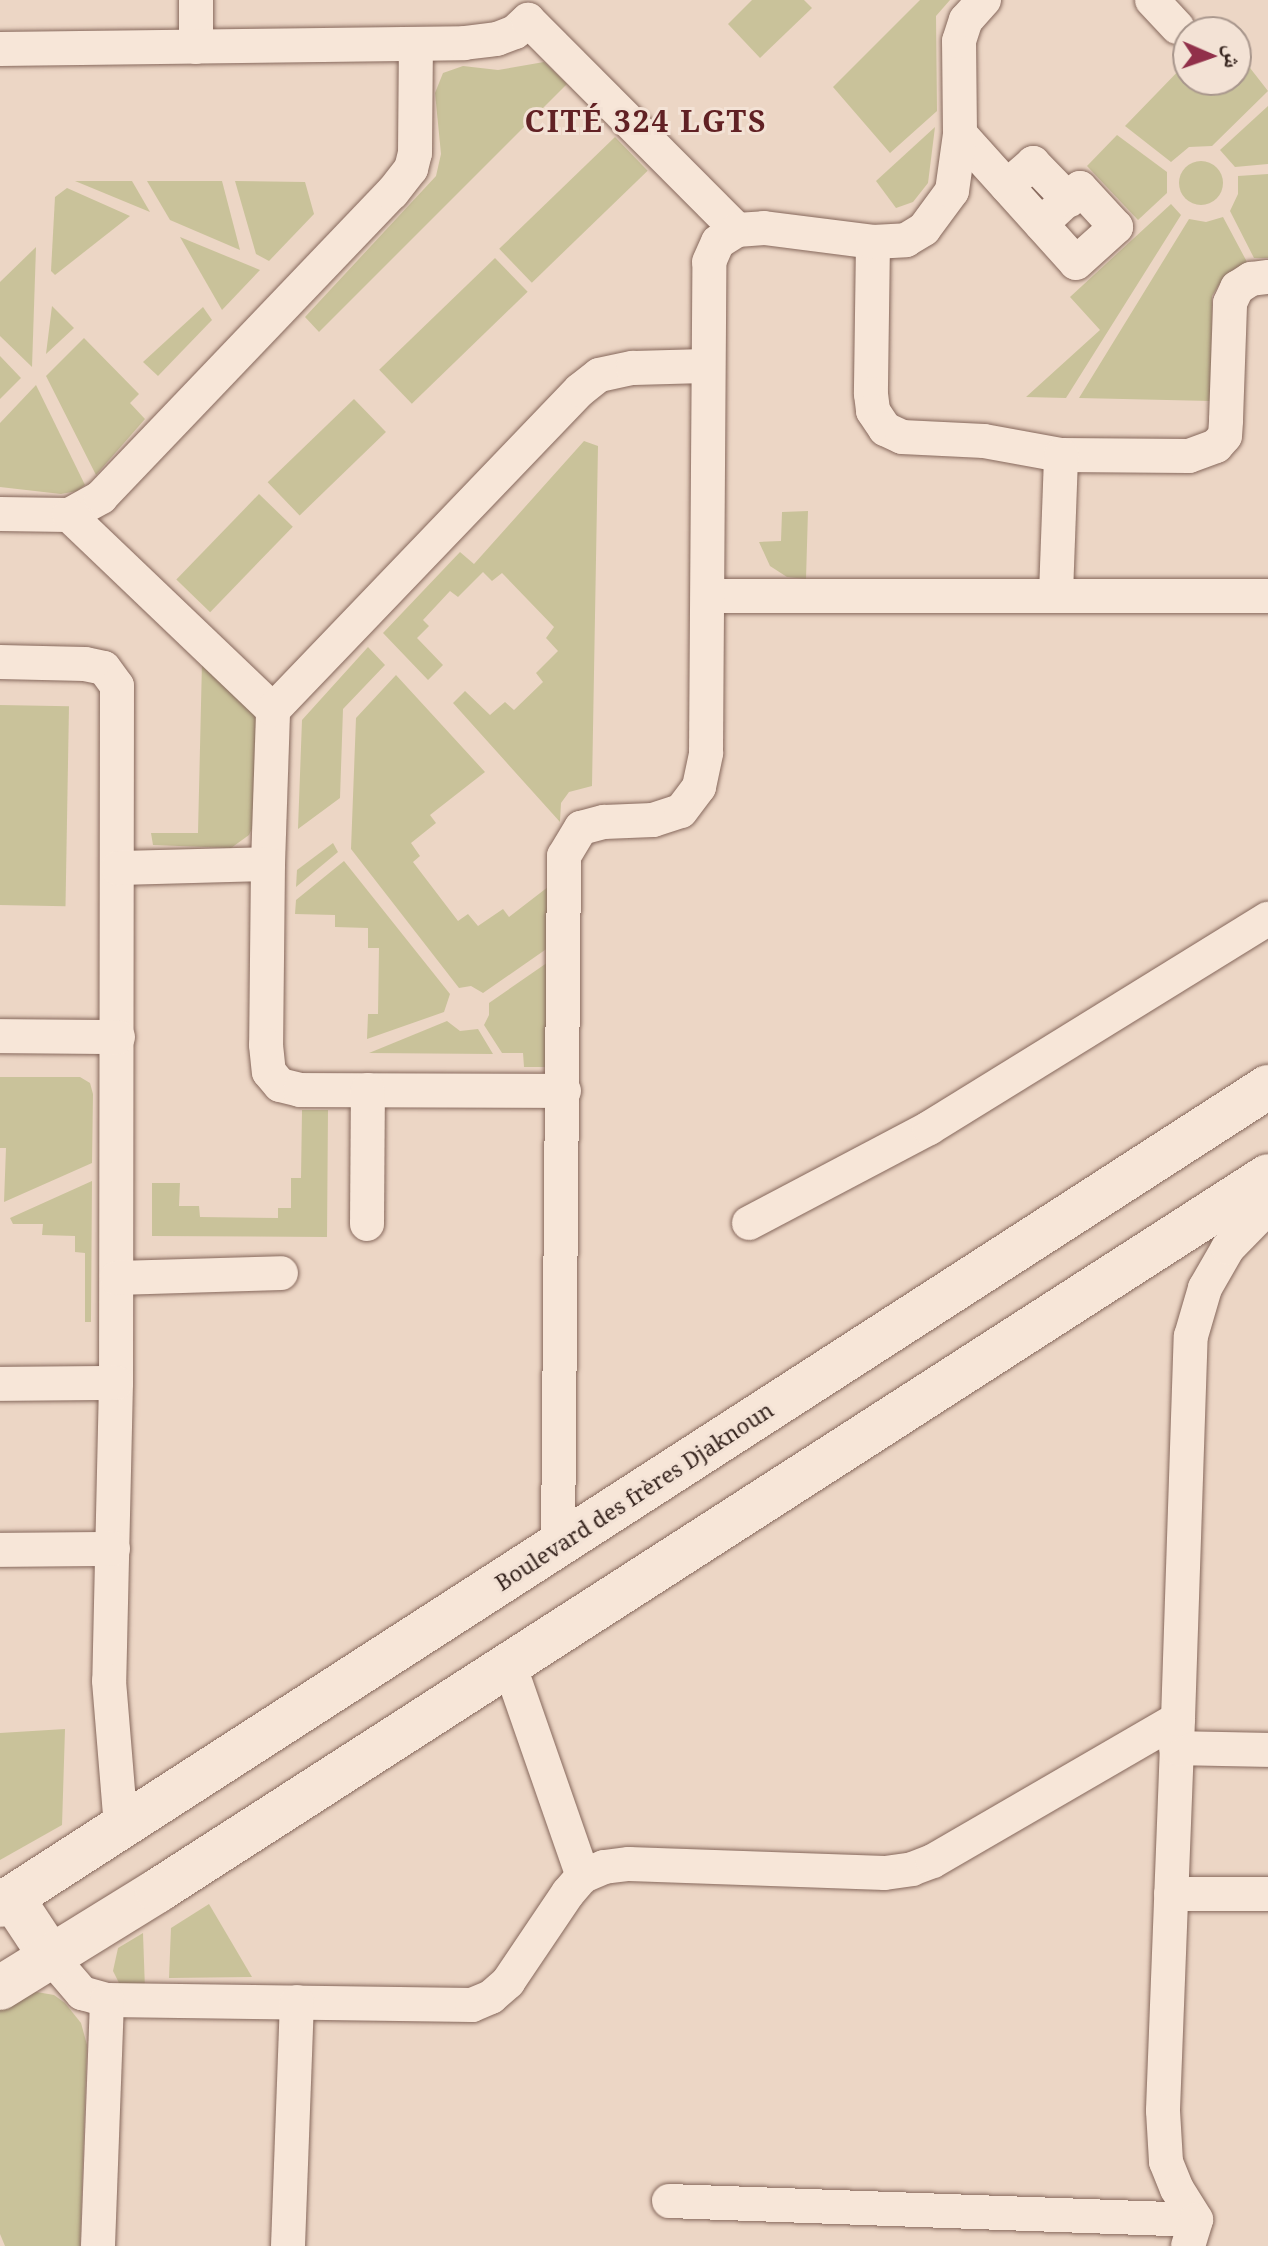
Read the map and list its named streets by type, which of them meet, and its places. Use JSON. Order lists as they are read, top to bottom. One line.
{"streets":{"street":["Boulevard des frères Djaknoun"]},"districts":["CITÉ 324 LGTS"],"north":"right"}
